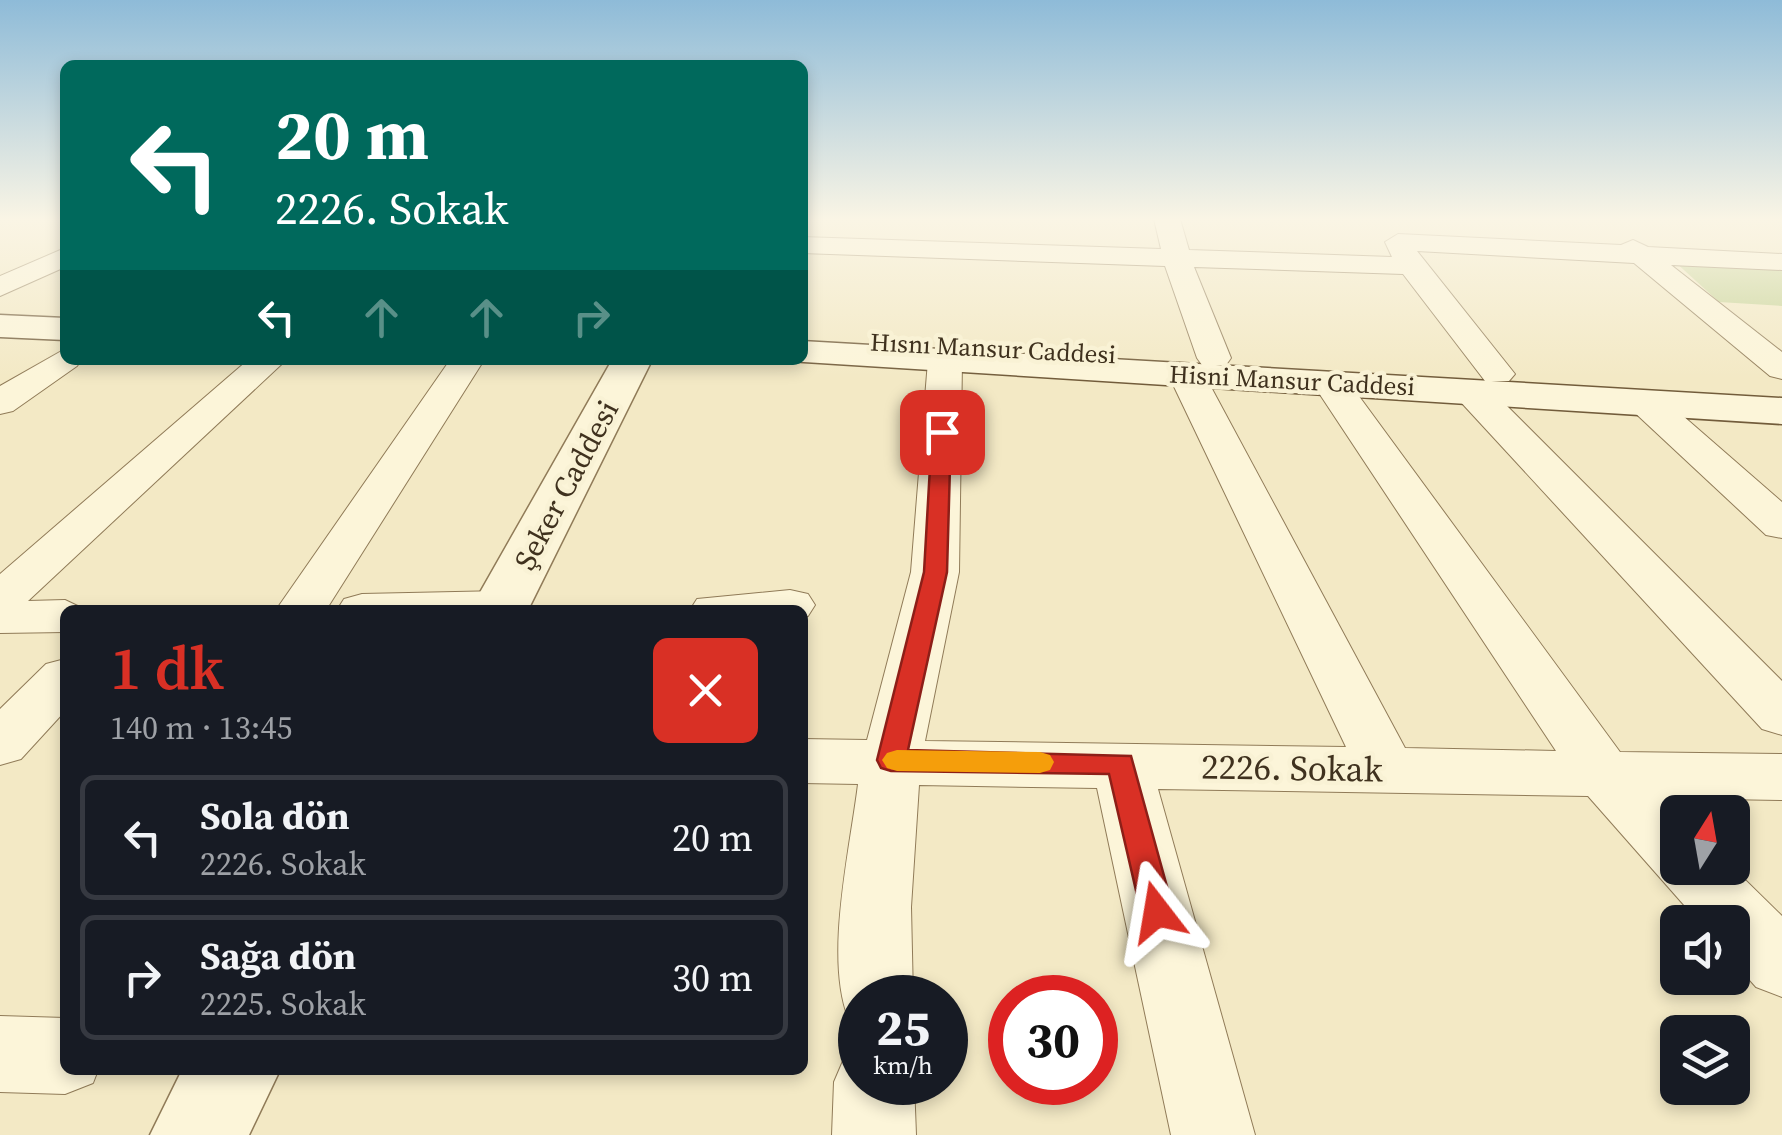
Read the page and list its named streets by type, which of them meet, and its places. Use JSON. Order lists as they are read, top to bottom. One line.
{"streets":{"main road":["Hısnı Mansur Caddesi","Hisni Mansur Caddesi","Şeker Caddesi"],"street":["2226. Sokak"]},"crossings":[["Hısnı Mansur Caddesi","Hisni Mansur Caddesi"]],"north":"top","page":{"turn":["20 m","2226. Sokak"],"heading":["1 dk","140 m · 13:45"],"list":[{"name":"Sola dön","note":"2226. Sokak","value":"20 m"},{"name":"Sağa dön","note":"2225. Sokak","value":"30 m"}],"speed":"25 km/h","limit":"30"}}
